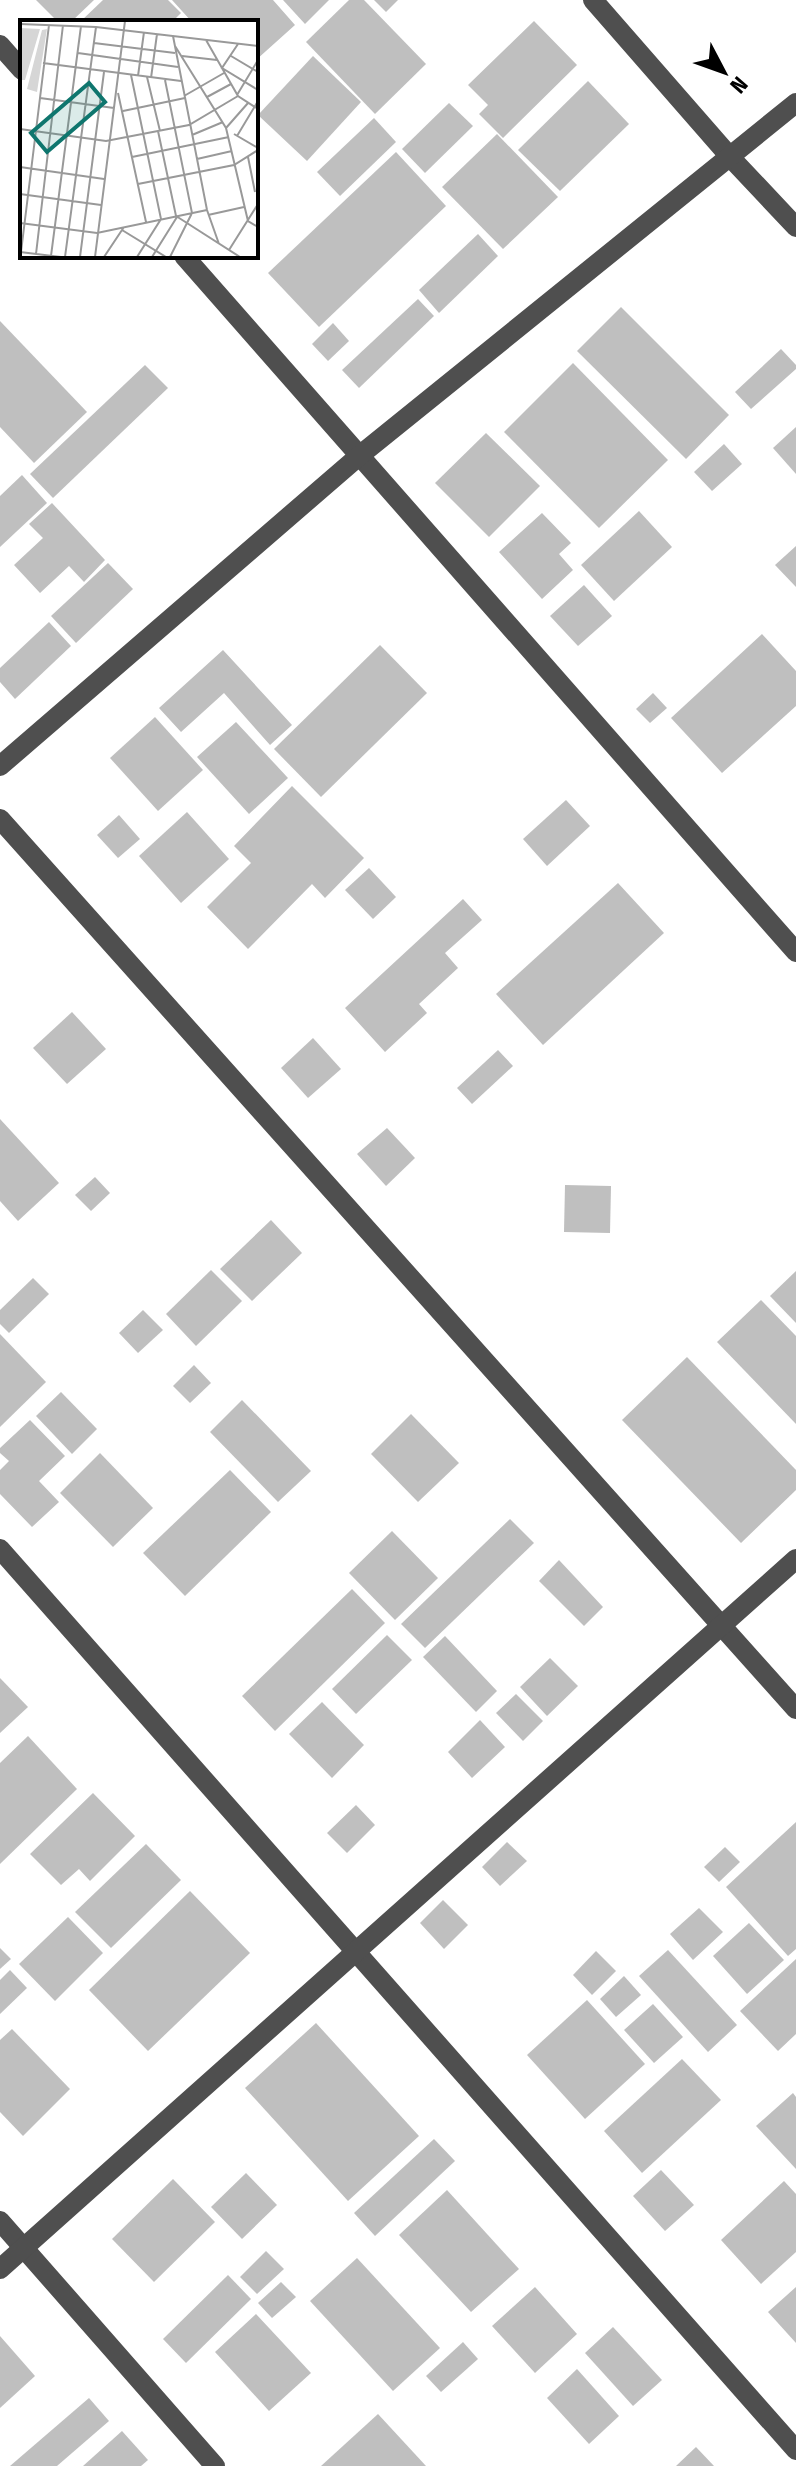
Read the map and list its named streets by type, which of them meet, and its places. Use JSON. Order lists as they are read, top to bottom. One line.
{"north":"bottom right"}
